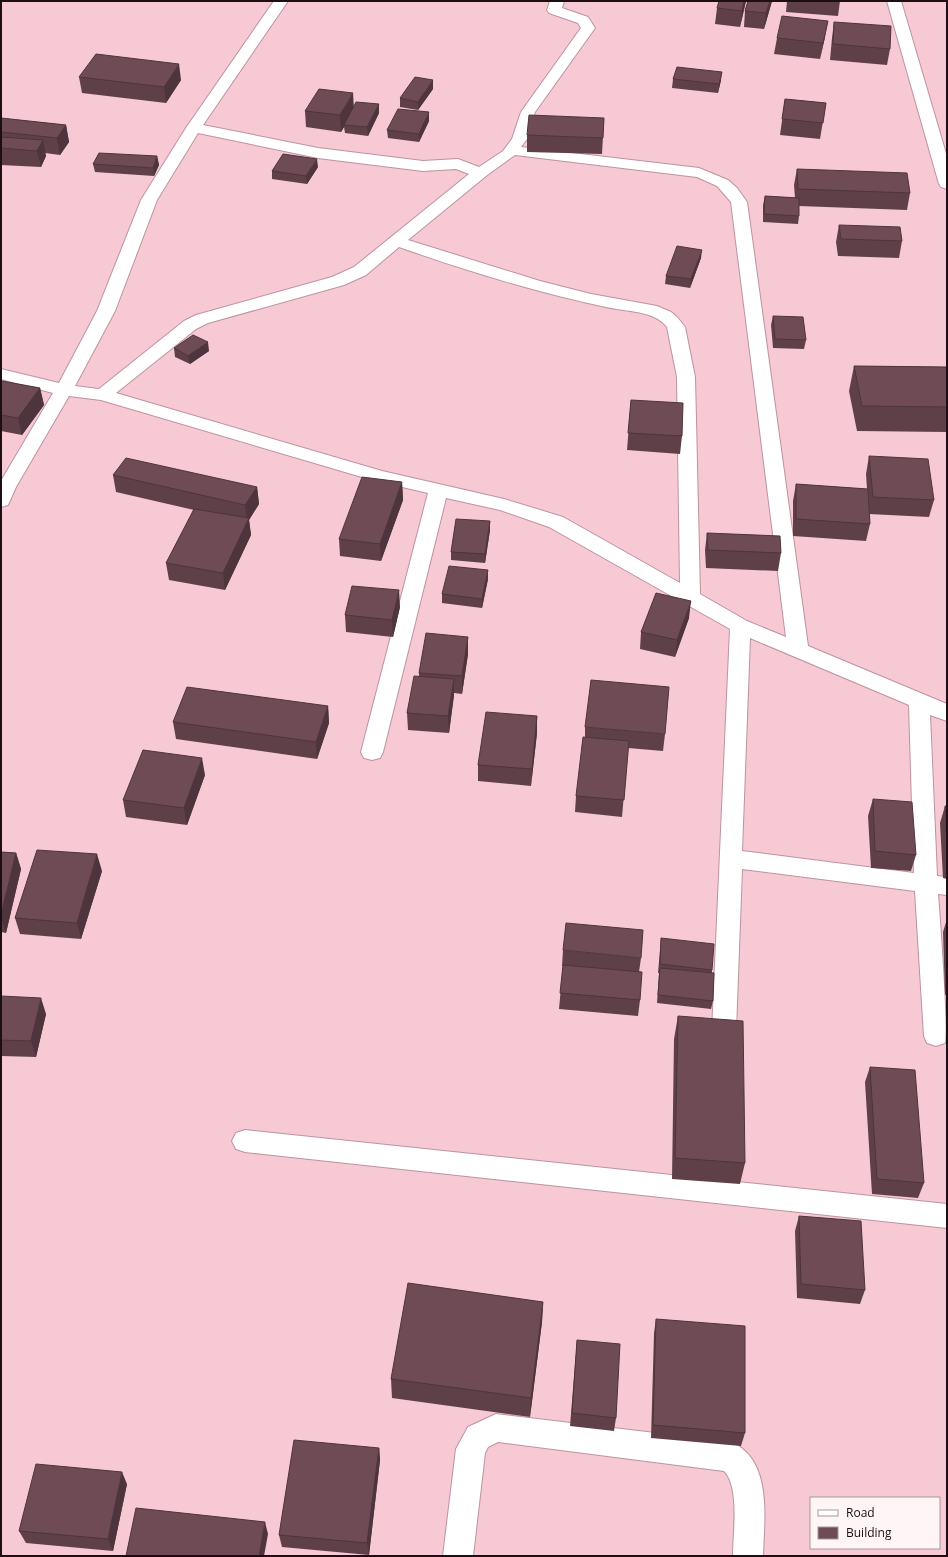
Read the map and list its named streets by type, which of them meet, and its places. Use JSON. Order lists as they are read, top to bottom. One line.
{"legend":["Road","Building"]}
